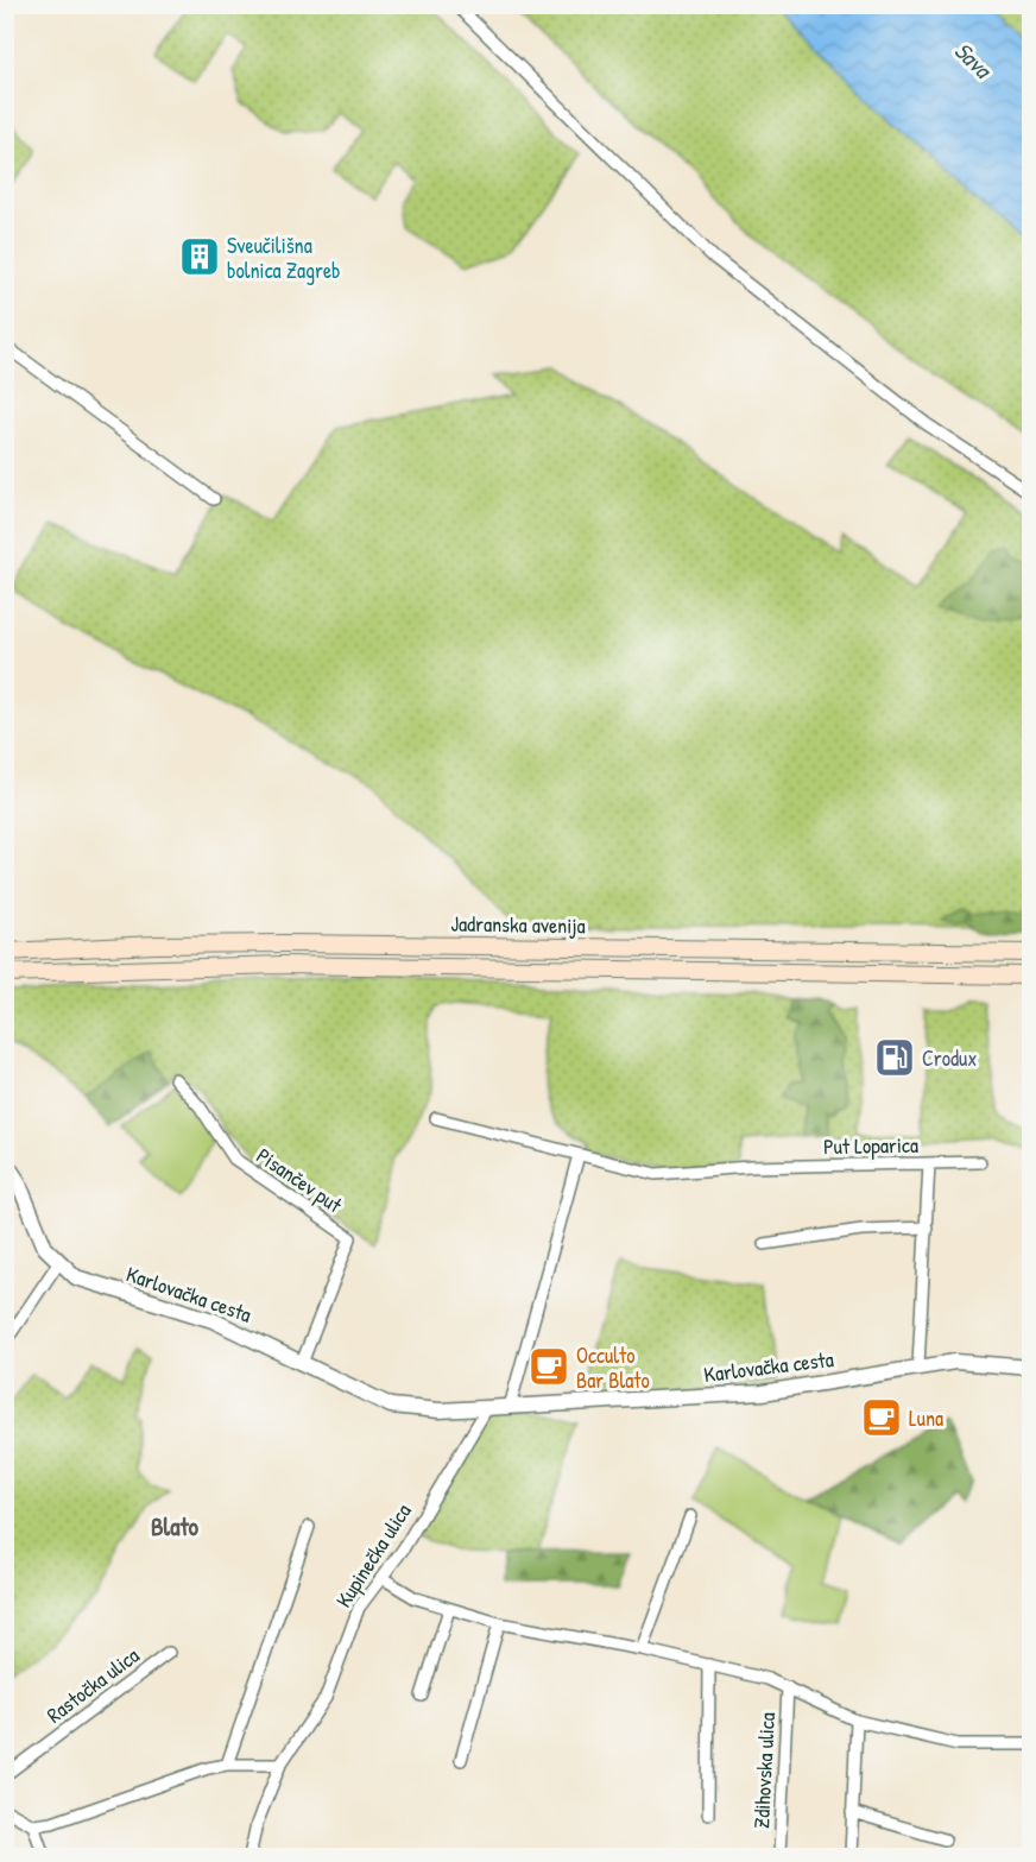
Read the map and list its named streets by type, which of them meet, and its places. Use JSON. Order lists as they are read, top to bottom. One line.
{"streets":{"main road":["Jadranska avenija"],"street":["Put Loparica","Pisančev put","Karlovačka cesta","Kupinečka ulica","Rastočka ulica","Zdihovska ulica"]},"crossings":[["Put Loparica","Karlovačka cesta"],["Pisančev put","Karlovačka cesta"],["Karlovačka cesta","Kupinečka ulica"],["Kupinečka ulica","Zdihovska ulica"]],"districts":["Blato"],"water":["Sava"],"places":{"building":["Sveučilišna bolnica Zagreb"],"fuel station":["Crodux"],"cafe":["Occulto Bar Blato","Luna"]}}
